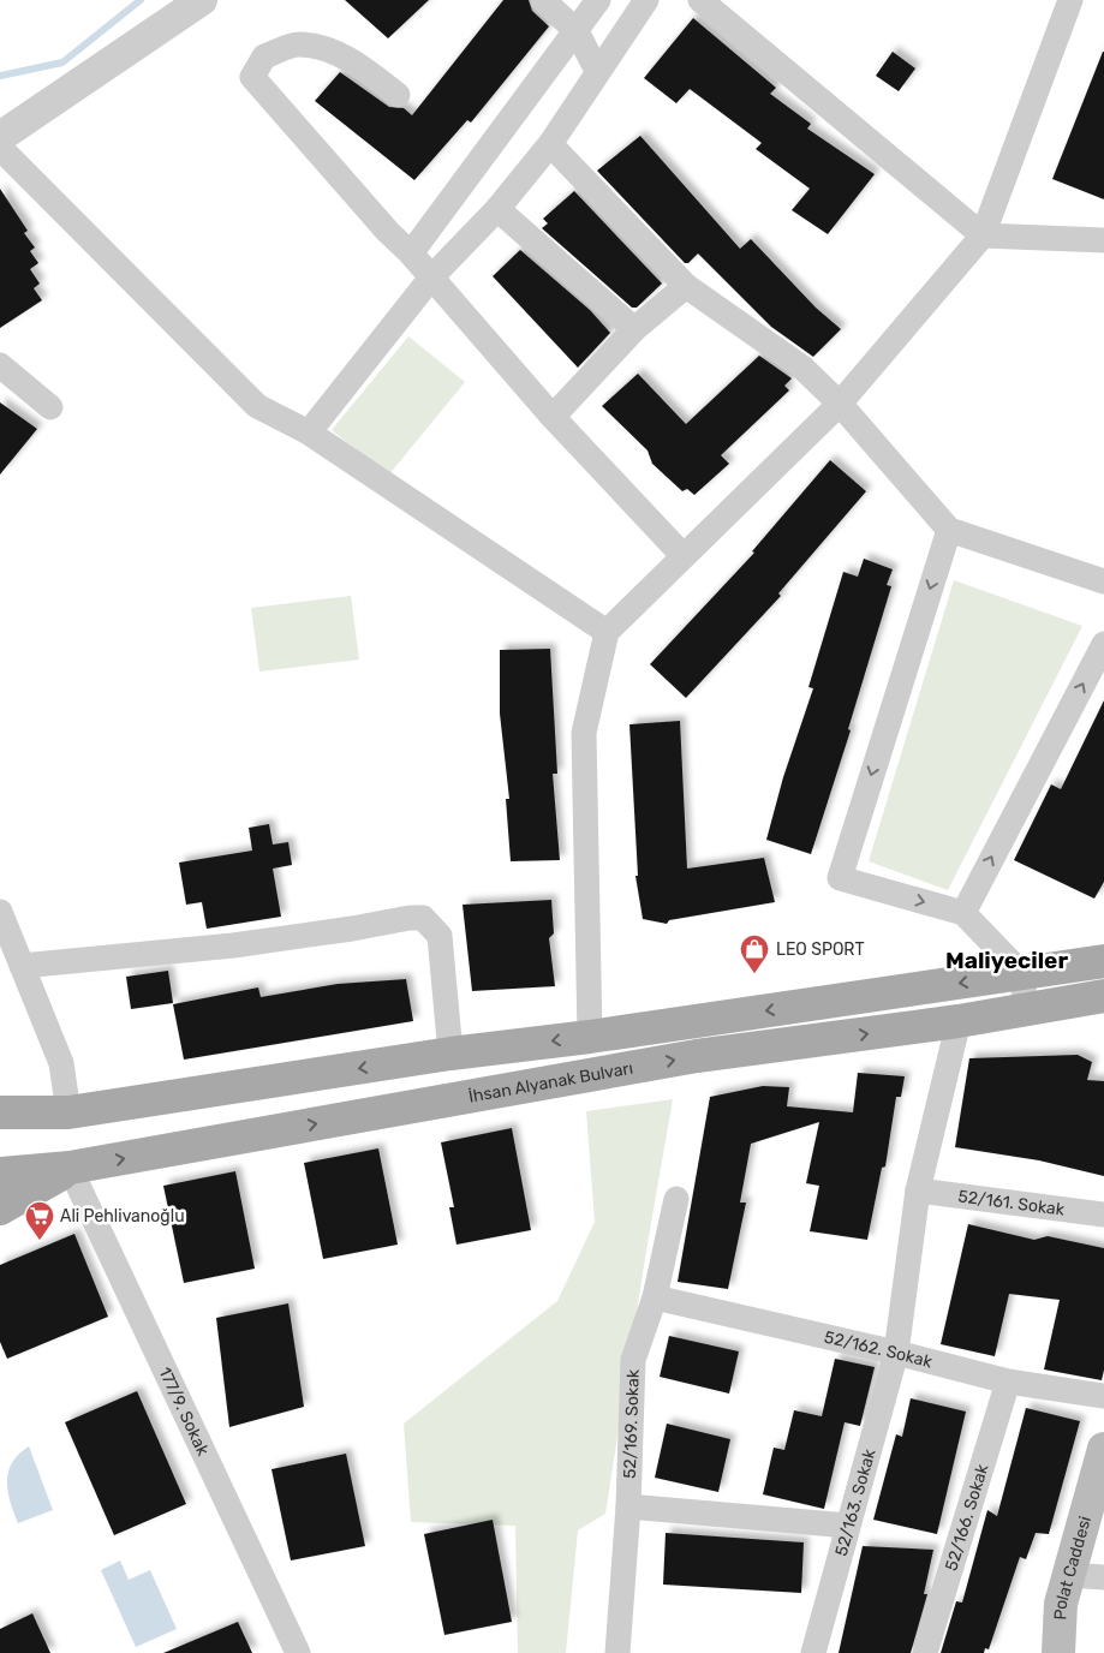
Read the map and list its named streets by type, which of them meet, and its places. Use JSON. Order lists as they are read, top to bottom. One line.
{"streets":{"main road":["İhsan Alyanak Bulvarı","Polat Caddesi"],"street":["52/161. Sokak","52/162. Sokak","177/9. Sokak","52/169. Sokak","52/163. Sokak","52/166. Sokak"]},"crossings":[["İhsan Alyanak Bulvarı","177/9. Sokak"],["52/162. Sokak","52/169. Sokak"],["52/162. Sokak","52/163. Sokak"],["52/162. Sokak","52/166. Sokak"]],"districts":["Maliyeciler"],"places":{"shop":["LEO SPORT"],"supermarket":["Ali Pehlivanoğlu"]}}
